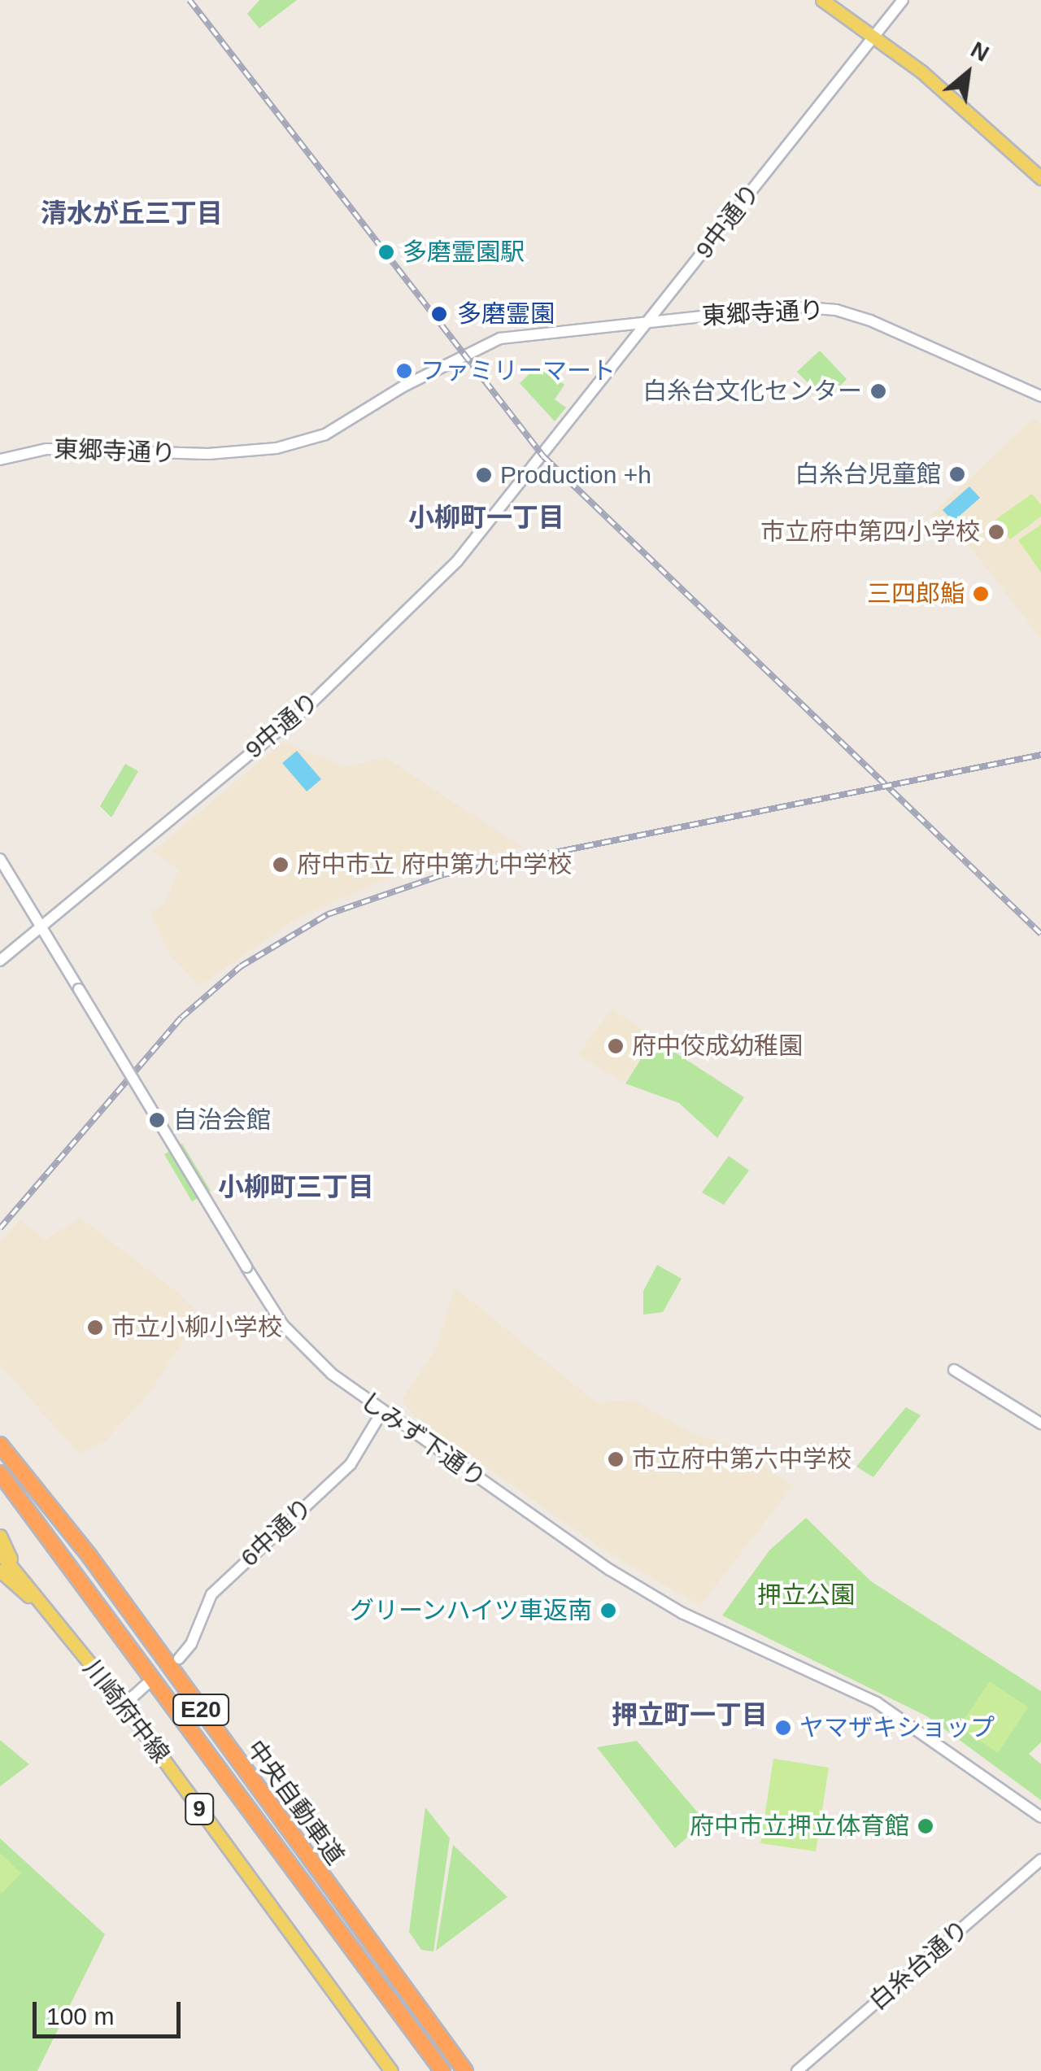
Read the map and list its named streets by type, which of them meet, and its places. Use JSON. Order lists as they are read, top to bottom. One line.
{"streets":{"highway":["E20","中央自動車道"],"main road":["川崎府中線","9"],"street":["9中通り","東郷寺通り","しみず下通り","6中通り","白糸台通り"]},"crossings":[["9中通り","東郷寺通り"],["9中通り","しみず下通り"],["しみず下通り","6中通り"]],"districts":["清水が丘三丁目","小柳町一丁目","小柳町三丁目","押立町一丁目"],"parks":["押立公園"],"places":["多磨霊園駅","多磨霊園","ファミリーマート","白糸台文化センター","白糸台児童館","Production +h","市立府中第四小学校","三四郎鮨","府中市立 府中第九中学校","府中佼成幼稚園","自治会館","市立小柳小学校","市立府中第六中学校","グリーンハイツ車返南","ヤマザキショップ","府中市立押立体育館"],"scale_bar":"100 m","north":"top right"}
